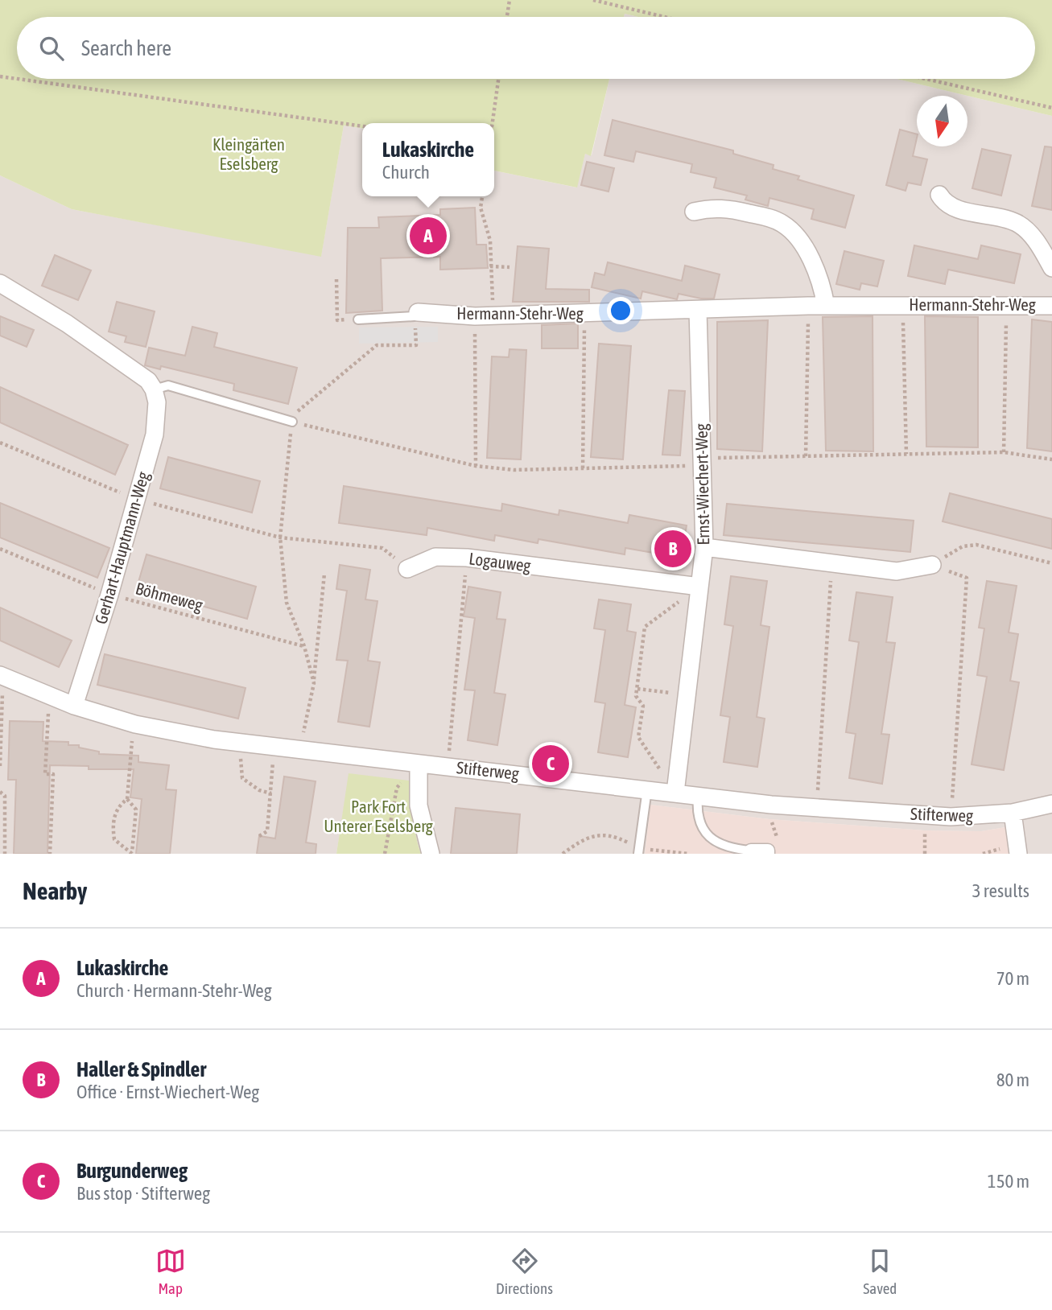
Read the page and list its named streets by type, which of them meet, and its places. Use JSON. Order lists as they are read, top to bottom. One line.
{"streets":{"street":["Hermann-Stehr-Weg","Ernst-Wiechert-Weg","Gerhart-Hauptmann-Weg","Logauweg","Stifterweg"],"path":["Böhmeweg"]},"crossings":[["Hermann-Stehr-Weg","Ernst-Wiechert-Weg"],["Ernst-Wiechert-Weg","Logauweg"],["Ernst-Wiechert-Weg","Stifterweg"],["Gerhart-Hauptmann-Weg","Böhmeweg"],["Gerhart-Hauptmann-Weg","Stifterweg"]],"parks":["Kleingärten Eselsberg","Park Fort Unterer Eselsberg"],"north":"bottom","page":{"search":"Search here","popup":["Lukaskirche","Church"],"pins":["A","B","C"],"heading":["Nearby","3 results"],"list":[{"mark":"A","name":"Lukaskirche","note":"Church · Hermann-Stehr-Weg","value":"70 m"},{"mark":"B","name":"Haller & Spindler","note":"Office · Ernst-Wiechert-Weg","value":"80 m"},{"mark":"C","name":"Burgunderweg","note":"Bus stop · Stifterweg","value":"150 m"}],"nav":["Map","Directions","Saved"]}}
